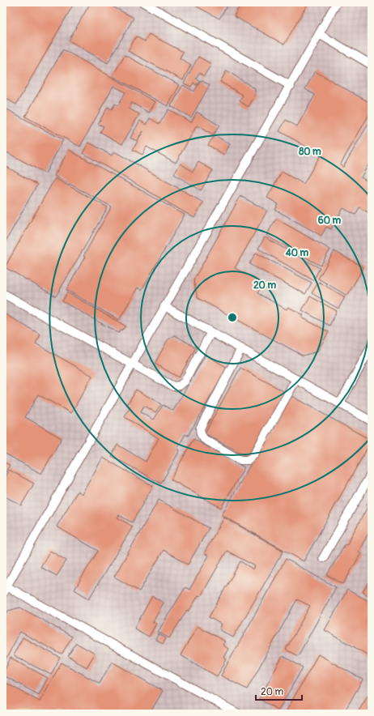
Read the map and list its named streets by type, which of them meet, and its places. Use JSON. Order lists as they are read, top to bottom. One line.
{"scale_bar":"20 m","rings":["80 m","60 m","40 m","20 m"]}
